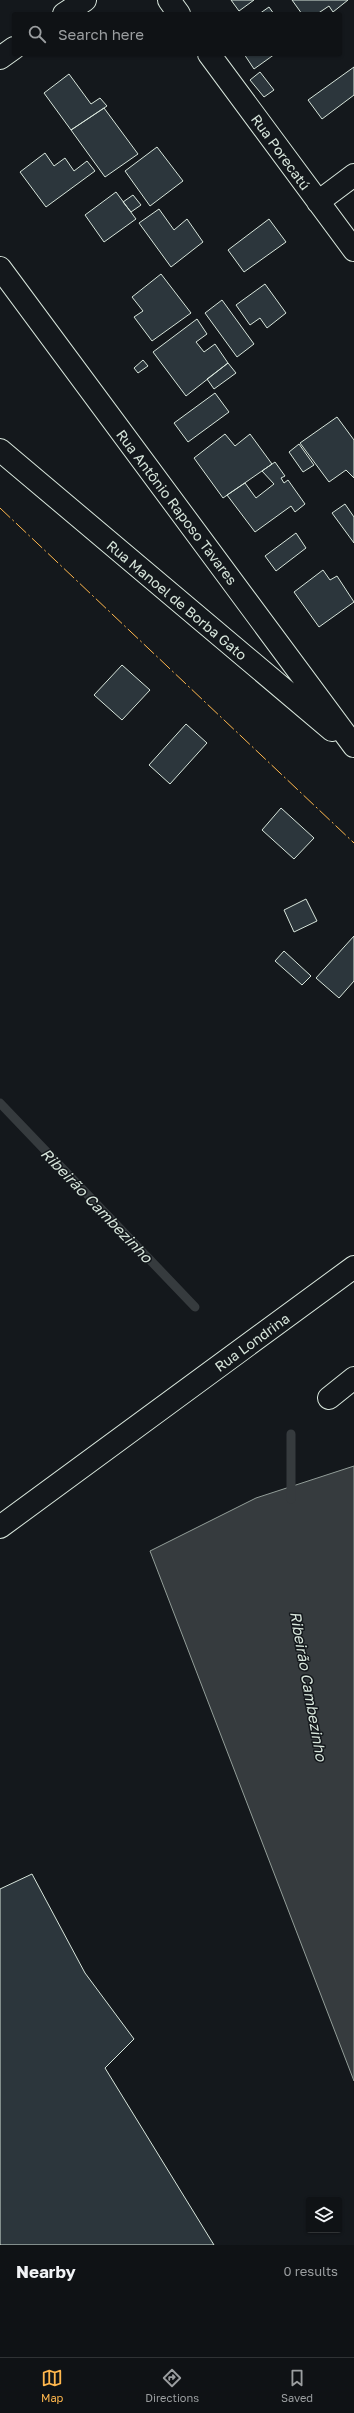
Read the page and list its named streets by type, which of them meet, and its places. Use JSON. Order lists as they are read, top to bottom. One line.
{"streets":{"street":["Rua Porecatú","Rua Antônio Raposo Tavares","Rua Manoel de Borba Gato","Rua Londrina"]},"crossings":[["Rua Antônio Raposo Tavares","Rua Manoel de Borba Gato"]],"water":["Ribeirão Cambezinho"],"page":{"search":"Search here","heading":["Nearby","0 results"],"nav":["Map","Directions","Saved"]}}
